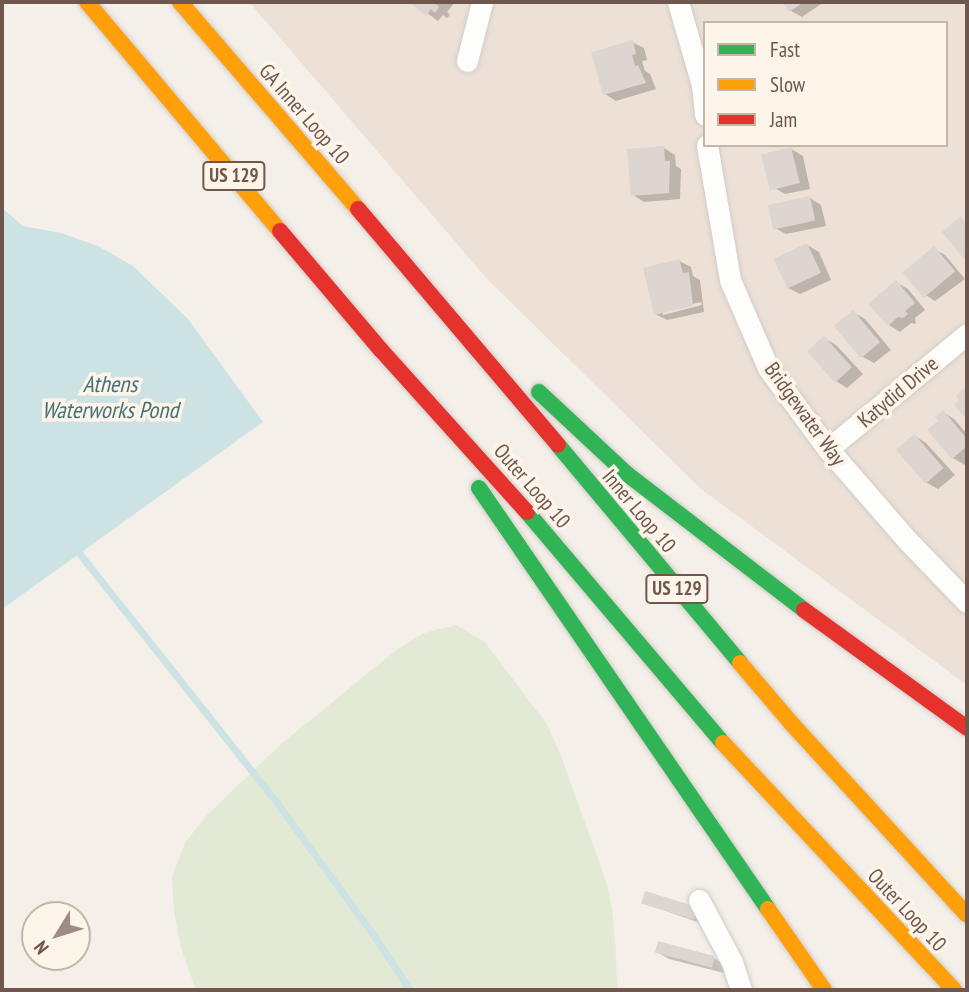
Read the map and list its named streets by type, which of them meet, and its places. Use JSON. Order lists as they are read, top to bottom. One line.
{"streets":{"highway":["GA Inner Loop 10","US 129","Outer Loop 10","Inner Loop 10"],"street":["Katydid Drive","Bridgewater Way"]},"crossings":[["GA Inner Loop 10","Inner Loop 10"],["Katydid Drive","Bridgewater Way"]],"water":["Athens Waterworks Pond"],"legend":["Fast","Slow","Jam"],"north":"bottom left"}
